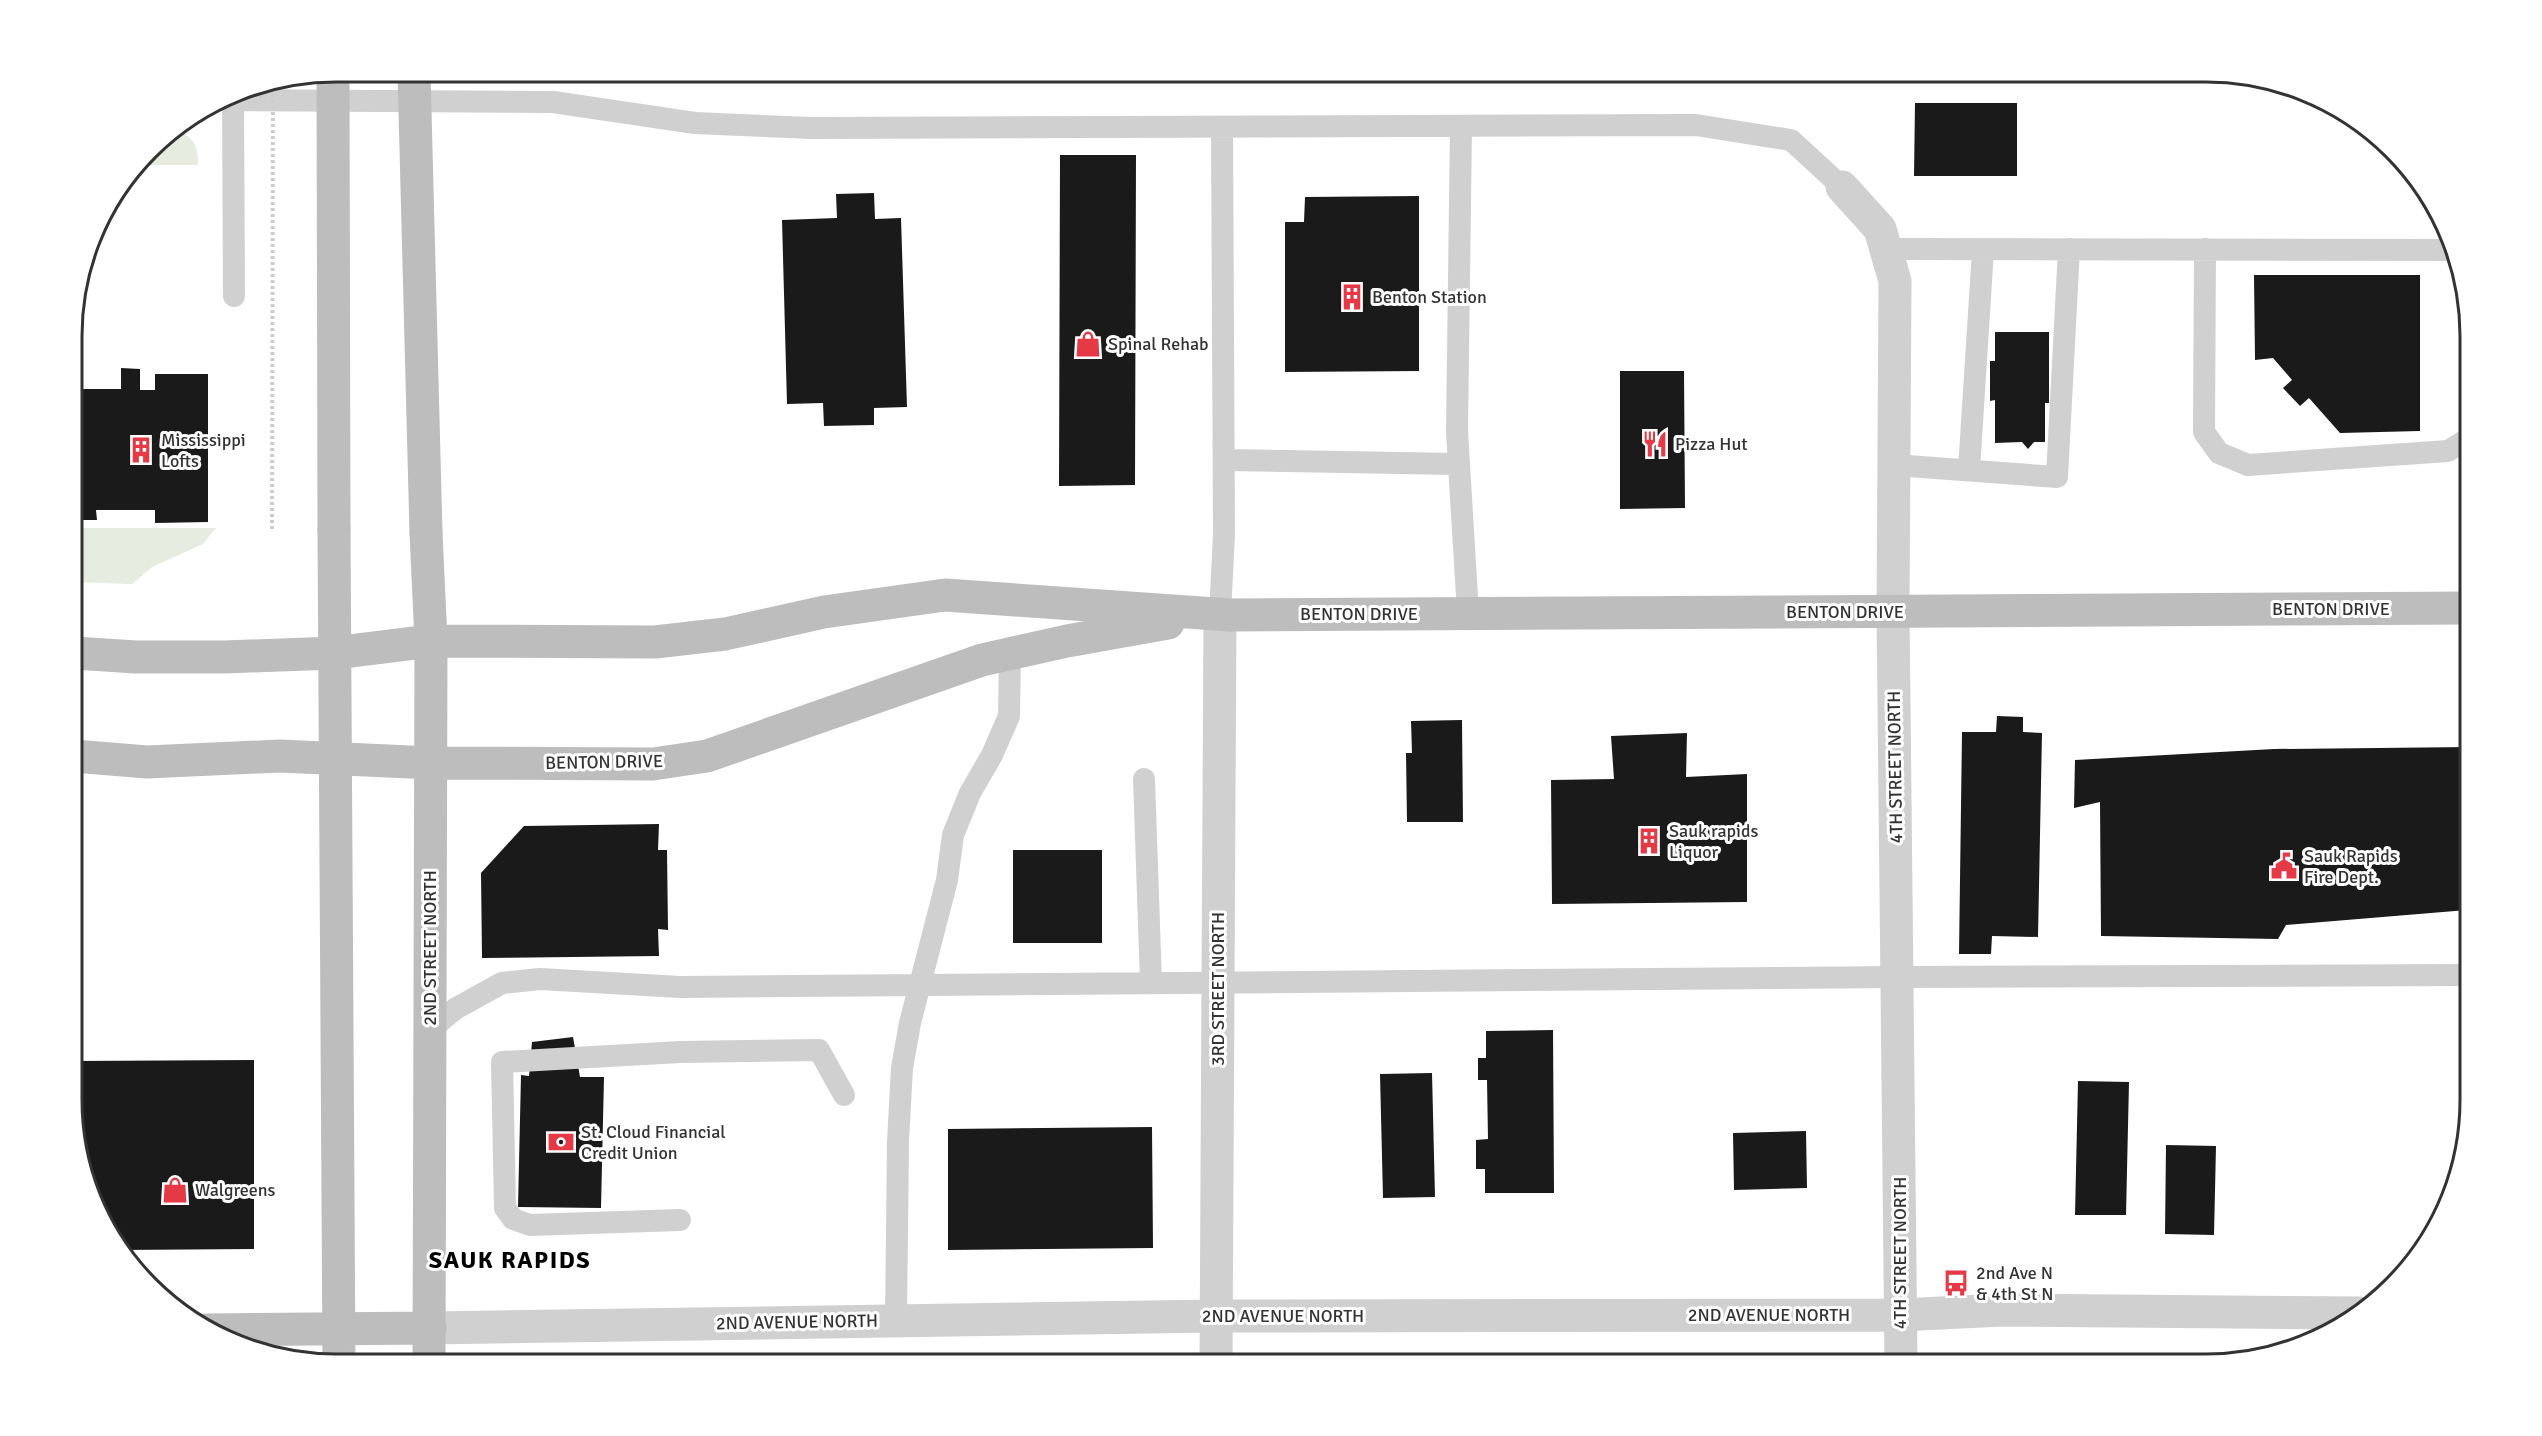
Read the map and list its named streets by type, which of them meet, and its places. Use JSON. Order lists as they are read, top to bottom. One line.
{"streets":{"main road":["BENTON DRIVE","2ND STREET NORTH","2ND AVENUE NORTH"],"street":["4TH STREET NORTH","3RD STREET NORTH"]},"crossings":[["BENTON DRIVE","4TH STREET NORTH"],["BENTON DRIVE","2ND STREET NORTH"],["BENTON DRIVE","3RD STREET NORTH"],["4TH STREET NORTH","2ND AVENUE NORTH"],["2ND STREET NORTH","2ND AVENUE NORTH"],["3RD STREET NORTH","2ND AVENUE NORTH"]],"districts":["SAUK RAPIDS"],"places":{"building":["Benton Station","Mississippi Lofts","Sauk rapids Liquor"],"shop":["Spinal Rehab","Walgreens"],"restaurant":["Pizza Hut"],"public building":["Sauk Rapids Fire Dept."],"bank":["St. Cloud Financial Credit Union"],"bus stop":["2nd Ave N & 4th St N"]}}
